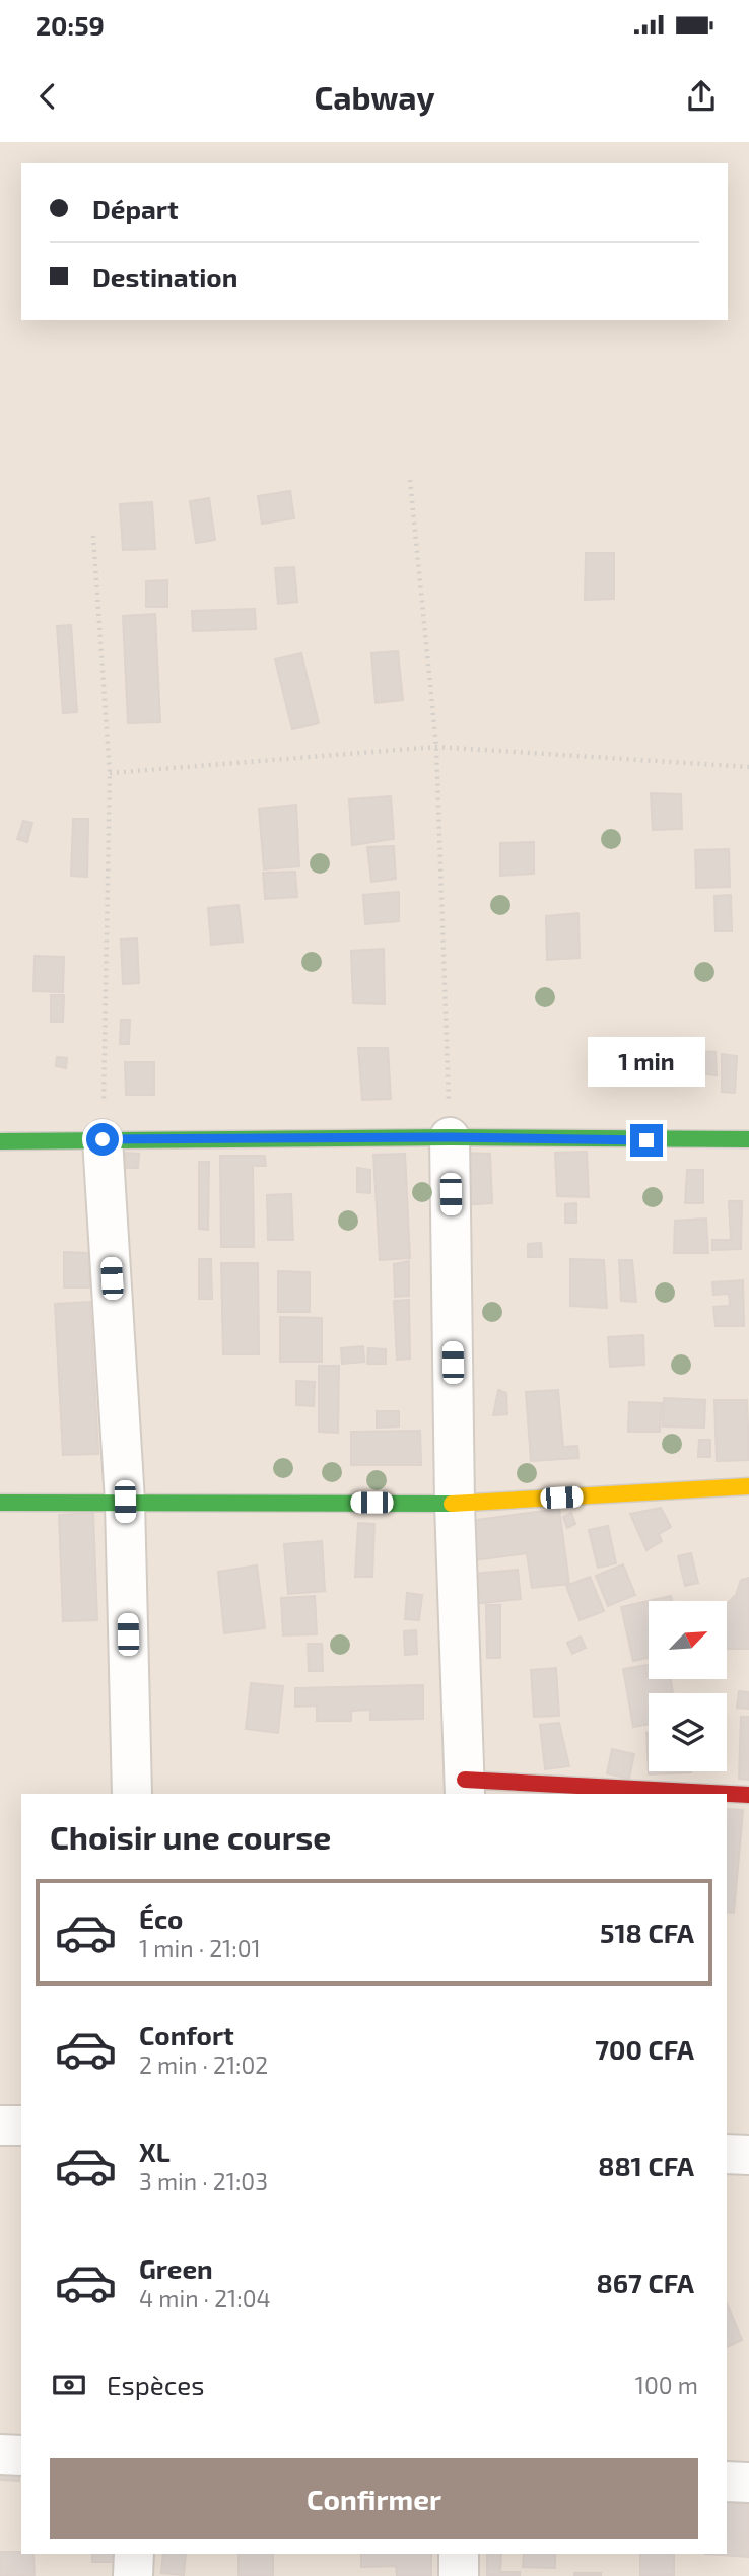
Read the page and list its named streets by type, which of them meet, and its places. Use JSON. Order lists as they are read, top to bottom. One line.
{"north":"top right","page":{"status":"20:59","header":"Cabway","banner":["Départ","Destination"],"bubble":"1 min","heading":"Choisir une course","list":[{"name":"Éco","note":"1 min · 21:01","value":"518 CFA"},{"name":"Confort","note":"2 min · 21:02","value":"700 CFA"},{"name":"XL","note":"3 min · 21:03","value":"881 CFA"},{"name":"Green","note":"4 min · 21:04","value":"867 CFA"}],"pay":["Espèces","100 m"],"buttons":"Confirmer"}}
